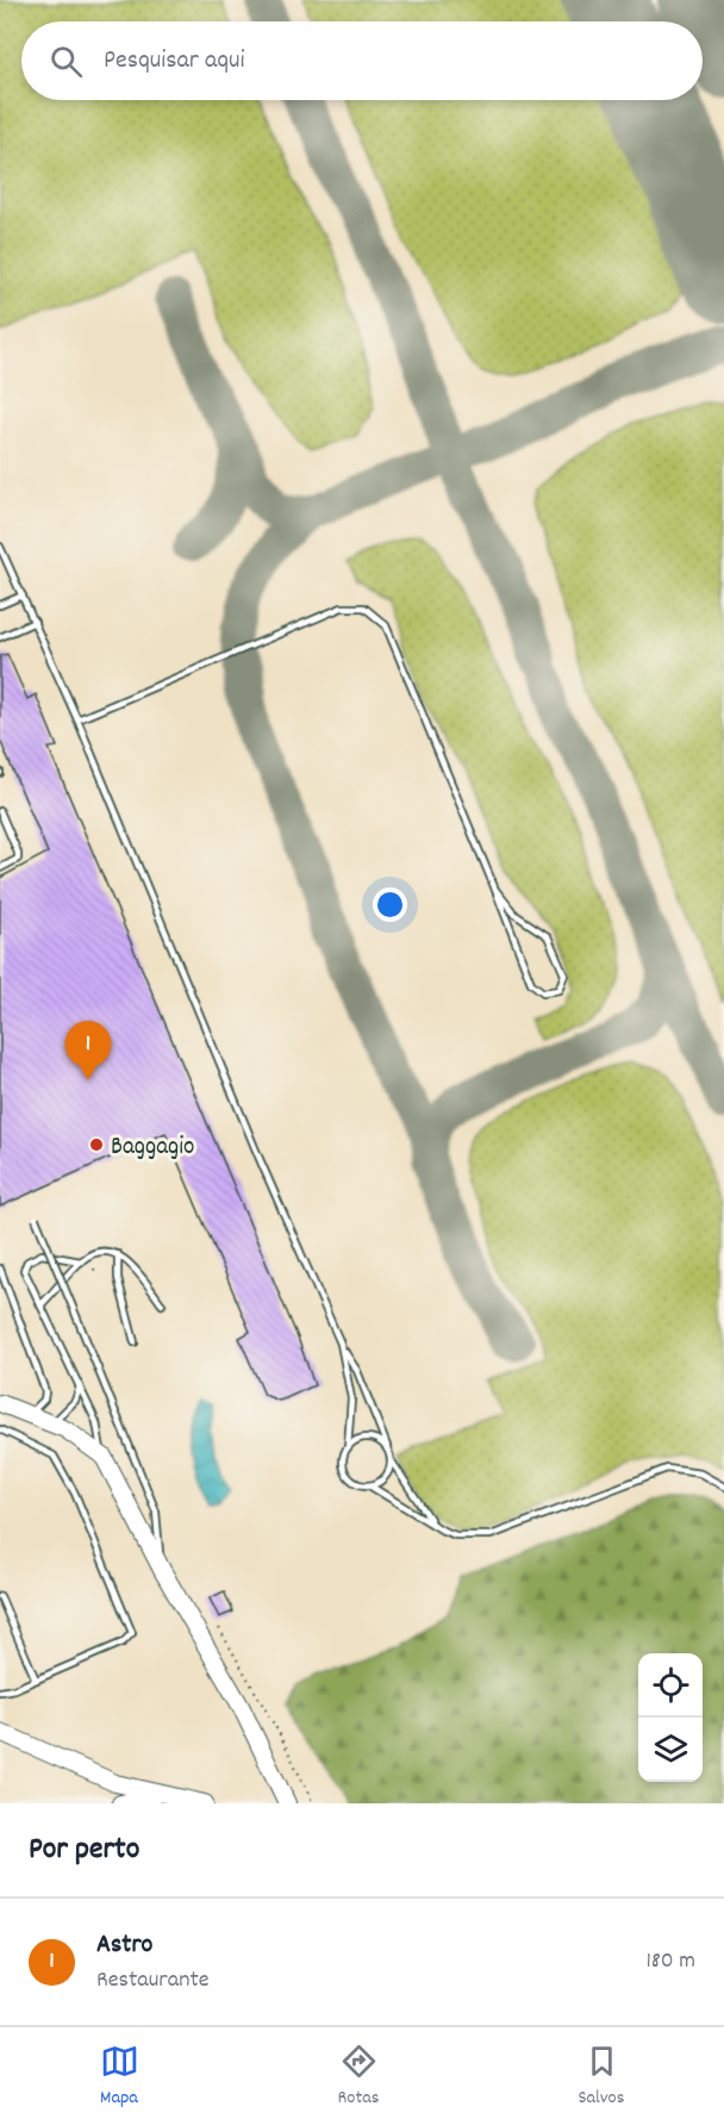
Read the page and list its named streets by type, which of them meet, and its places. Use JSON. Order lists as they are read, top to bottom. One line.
{"places":["Baggagio"],"page":{"search":"Pesquisar aqui","pins":"1","heading":"Por perto","list":[{"mark":"1","name":"Astro","note":"Restaurante","value":"180 m"}],"nav":["Mapa","Rotas","Salvos"]}}
